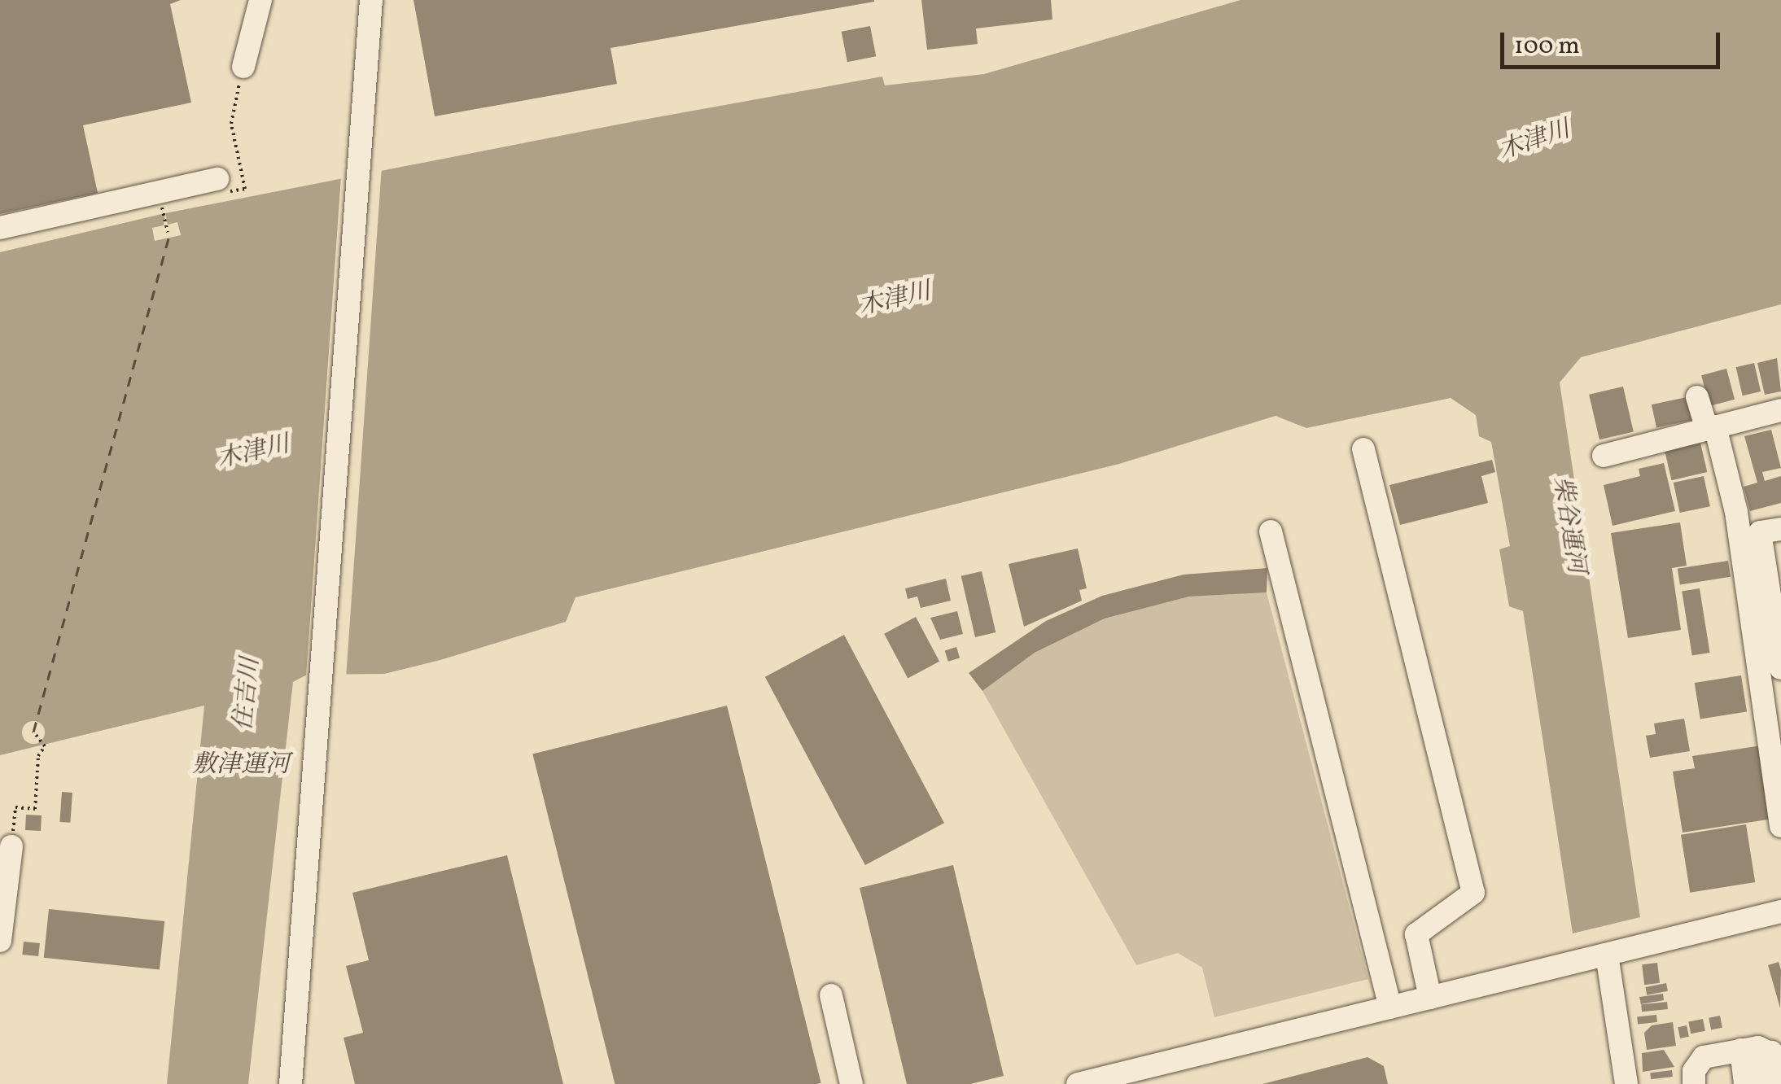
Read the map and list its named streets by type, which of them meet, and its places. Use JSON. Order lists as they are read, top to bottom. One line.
{"water":["木津川","柴谷運河","住吉川","敷津運河"],"scale_bar":"100 m"}
